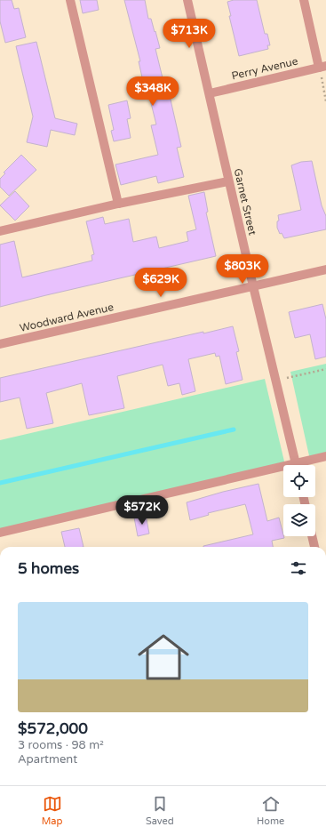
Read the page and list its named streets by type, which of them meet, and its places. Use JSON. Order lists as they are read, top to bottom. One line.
{"streets":{"street":["Perry Avenue","Garnet Street","Woodward Avenue"]},"crossings":[["Perry Avenue","Garnet Street"],["Garnet Street","Woodward Avenue"]],"page":{"price":["$713K","$348K","$803K","$629K","$572K"],"heading":"5 homes","list":[{"name":"$572,000","note":"3 rooms · 98 m² · Apartment"}],"tabs":["Map","Saved","Home"]}}
